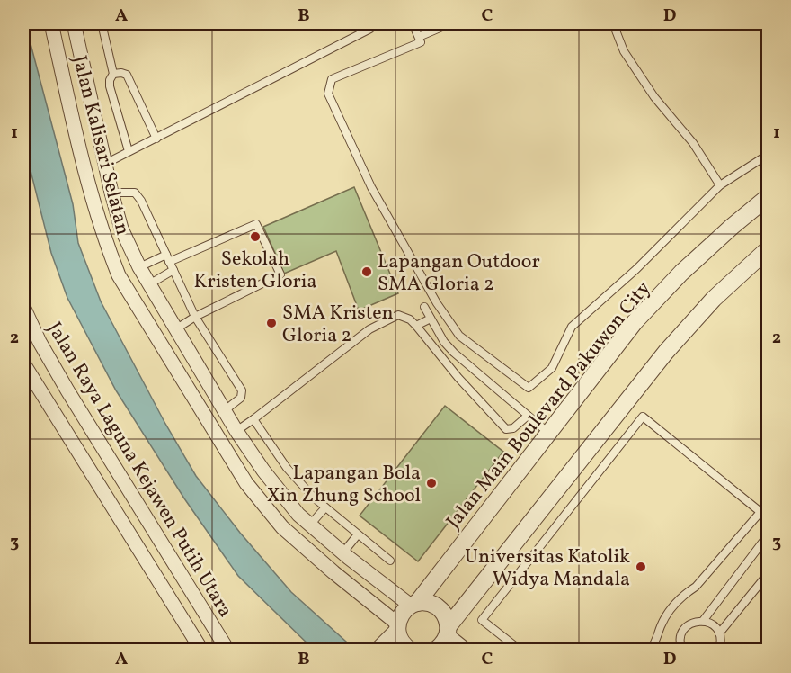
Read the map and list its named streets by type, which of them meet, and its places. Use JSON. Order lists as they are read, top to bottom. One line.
{"streets":{"street":["Jalan Kalisari Selatan","Jalan Main Boulevard Pakuwon City","Jalan Raya Laguna Kejawen Putih Utara"]},"crossings":[["Jalan Kalisari Selatan","Jalan Main Boulevard Pakuwon City"]],"places":["Sekolah Kristen Gloria","Lapangan Outdoor SMA Gloria 2","SMA Kristen Gloria 2","Lapangan Bola Xin Zhung School","Universitas Katolik Widya Mandala"],"grid":{"columns":["A","B","C","D"],"rows":["1","2","3"]}}
